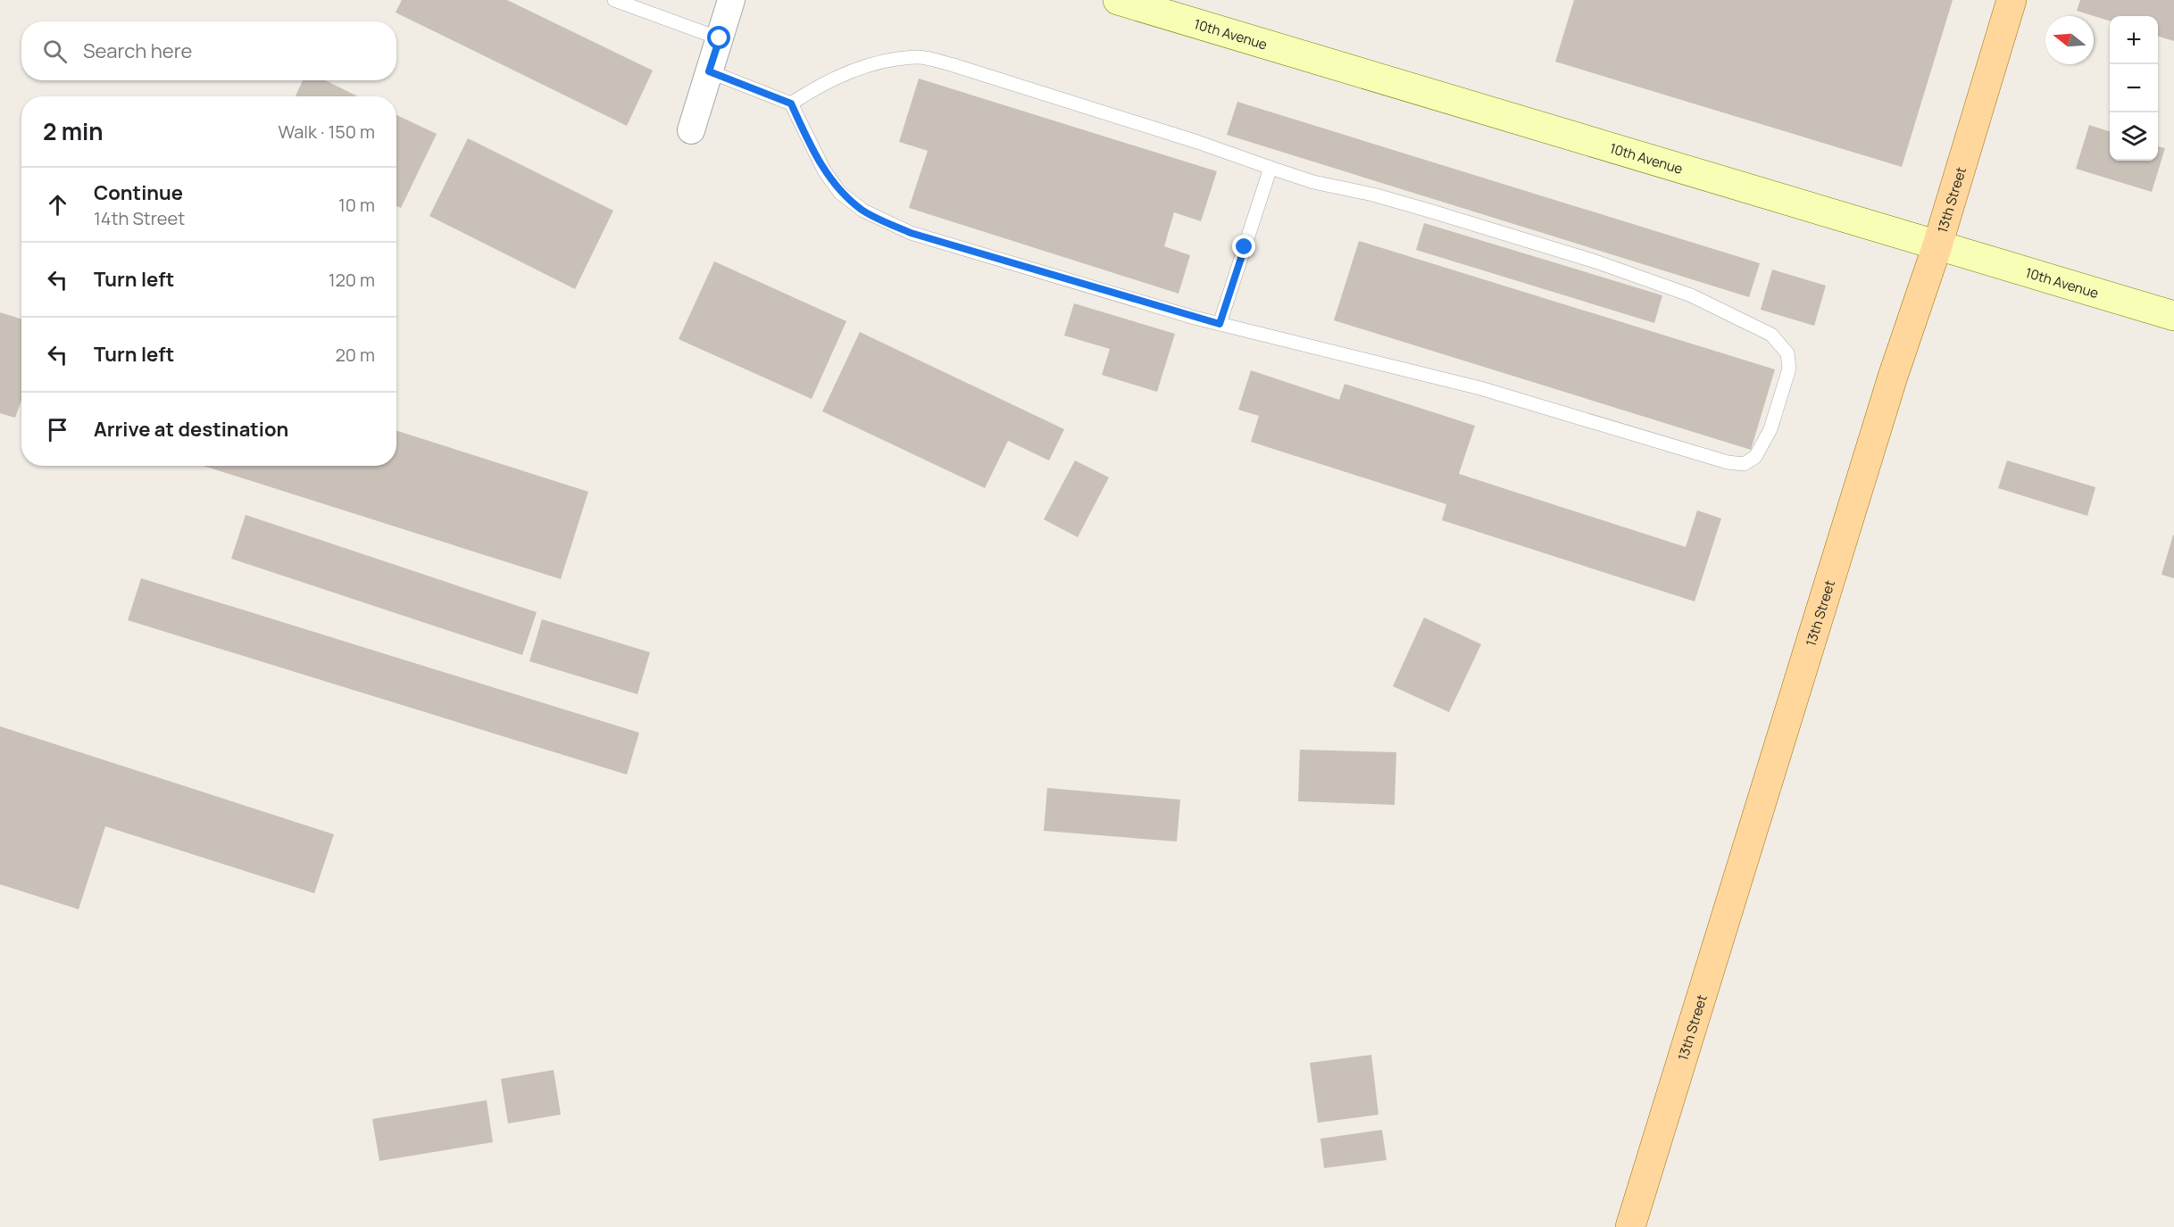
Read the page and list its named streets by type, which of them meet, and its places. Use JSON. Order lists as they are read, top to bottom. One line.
{"streets":{"main road":["10th Avenue","13th Street"]},"crossings":[["10th Avenue","13th Street"]],"north":"left","page":{"map_buttons":["+","−"],"search":"Search here","heading":["2 min","Walk · 150 m"],"list":[["Continue","14th Street","10 m"],["Turn left","120 m"],["Turn left","20 m"],"Arrive at destination"]}}
